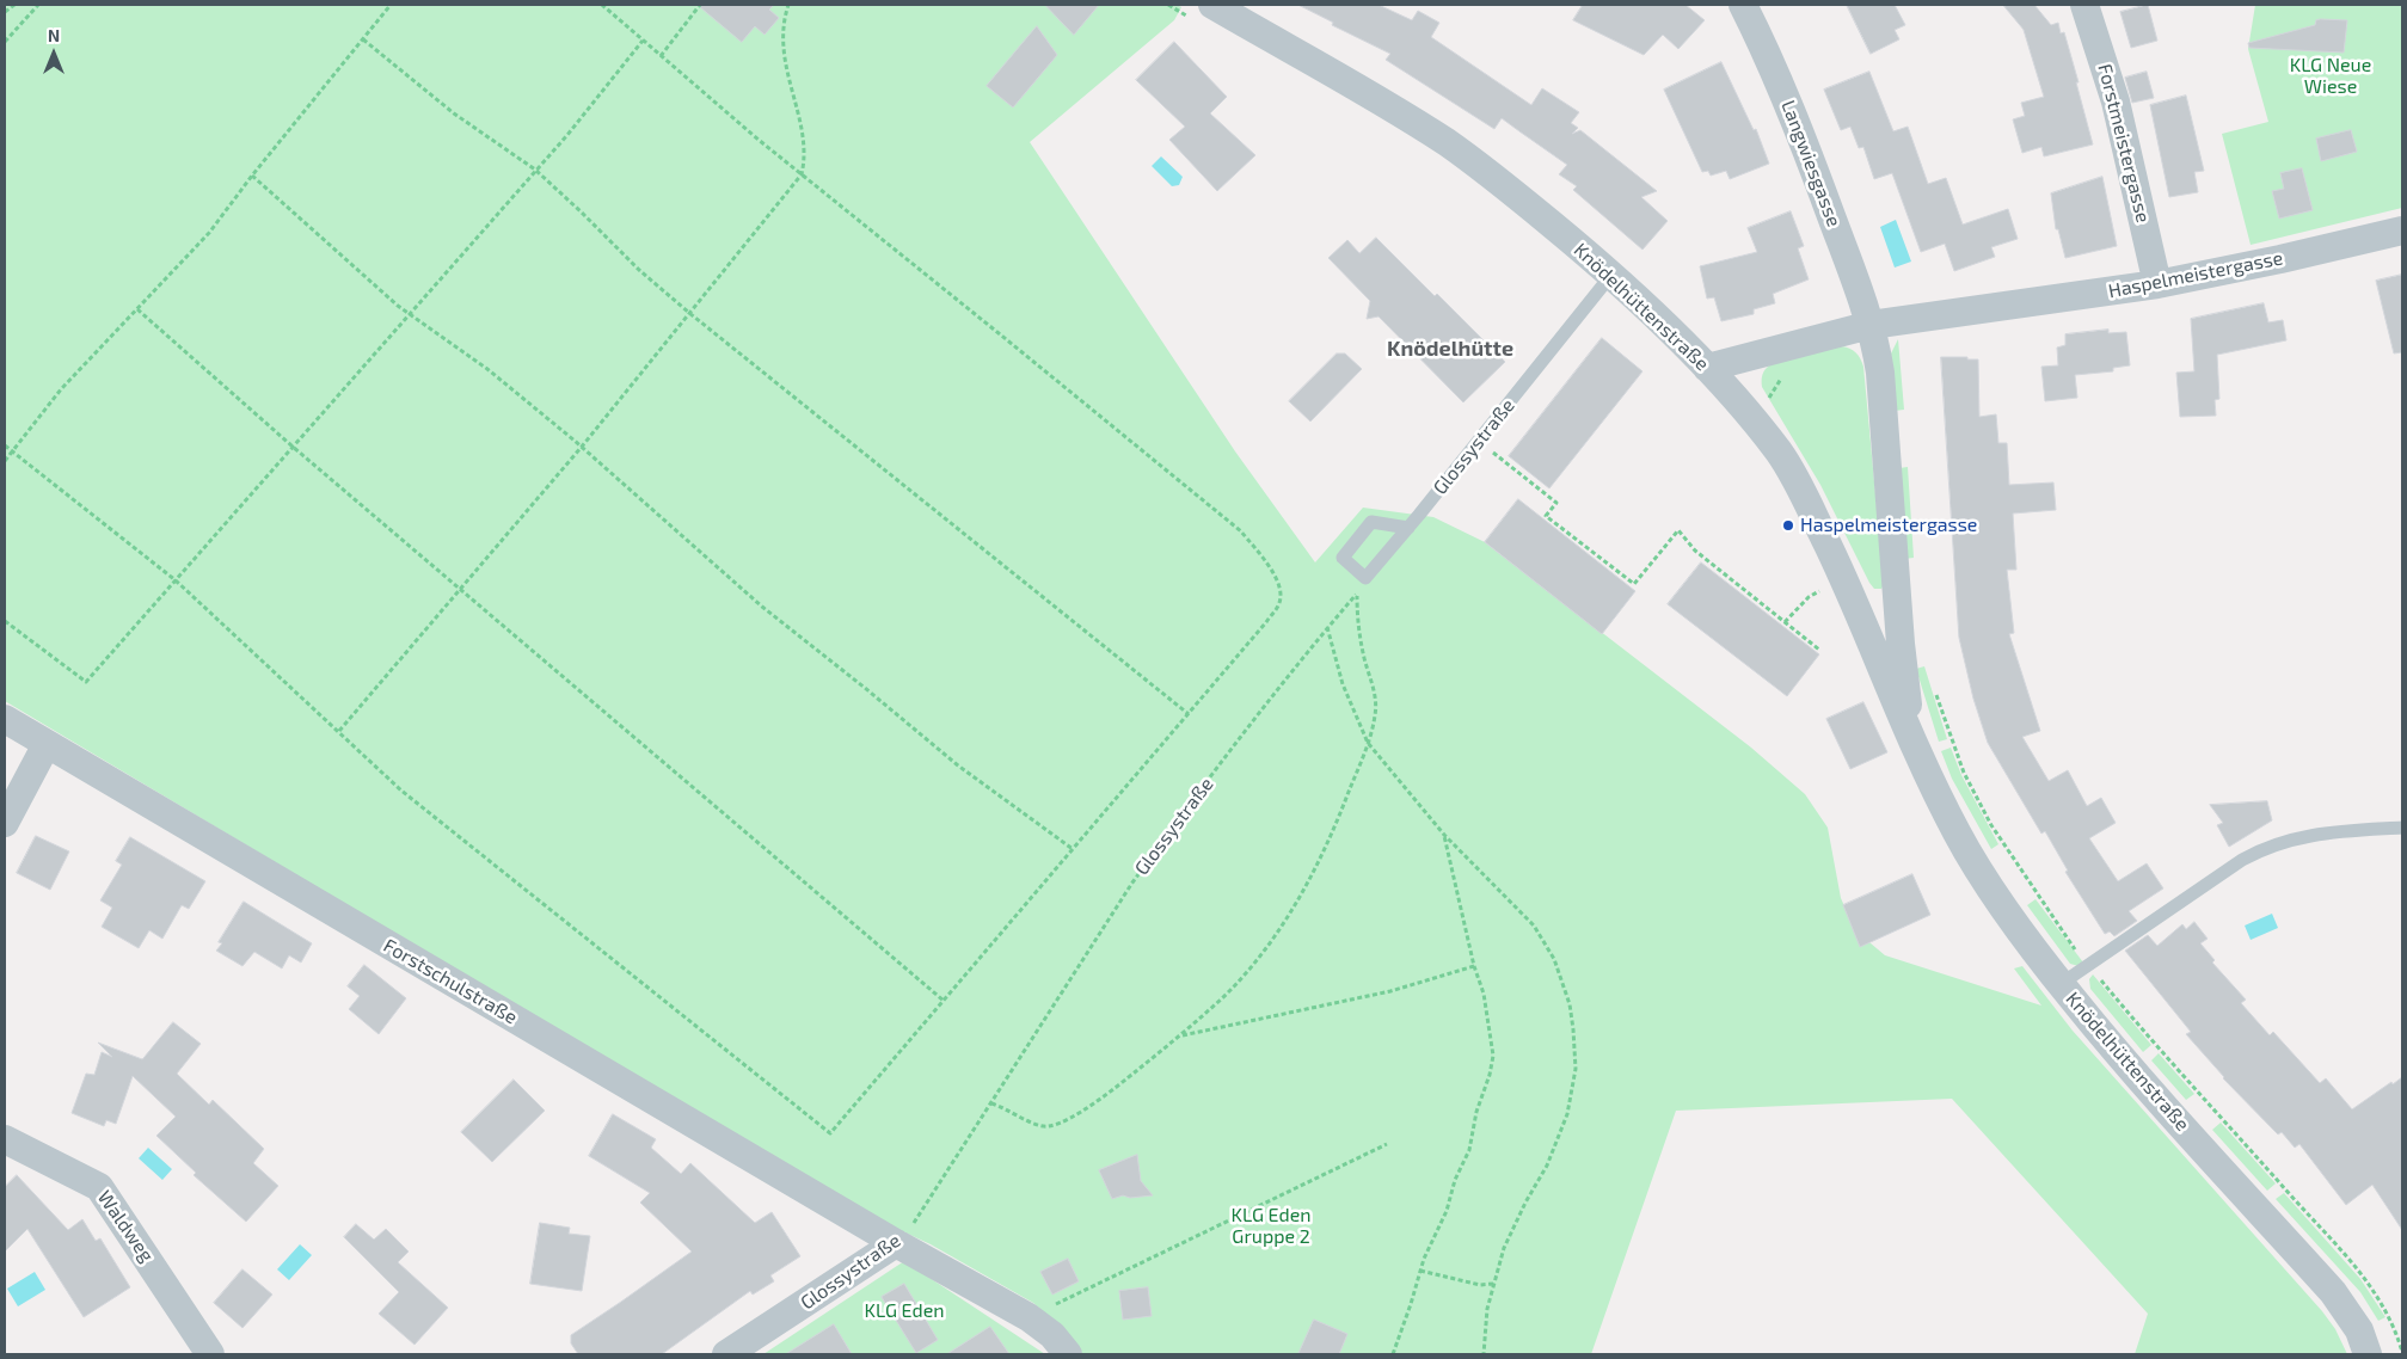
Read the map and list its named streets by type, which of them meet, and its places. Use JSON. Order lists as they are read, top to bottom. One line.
{"streets":{"street":["Forstmeistergasse","Langwiesgasse","Haspelmeistergasse","Knödelhüttenstraße","Glossystraße","Forstschulstraße","Waldweg"]},"crossings":[["Forstmeistergasse","Haspelmeistergasse"],["Langwiesgasse","Haspelmeistergasse"],["Langwiesgasse","Knödelhüttenstraße"],["Haspelmeistergasse","Knödelhüttenstraße"],["Knödelhüttenstraße","Glossystraße"],["Glossystraße","Forstschulstraße"]],"districts":["Knödelhütte"],"parks":["KLG Neue Wiese","KLG Eden Gruppe 2","KLG Eden"],"places":["Haspelmeistergasse"],"north":"top"}
